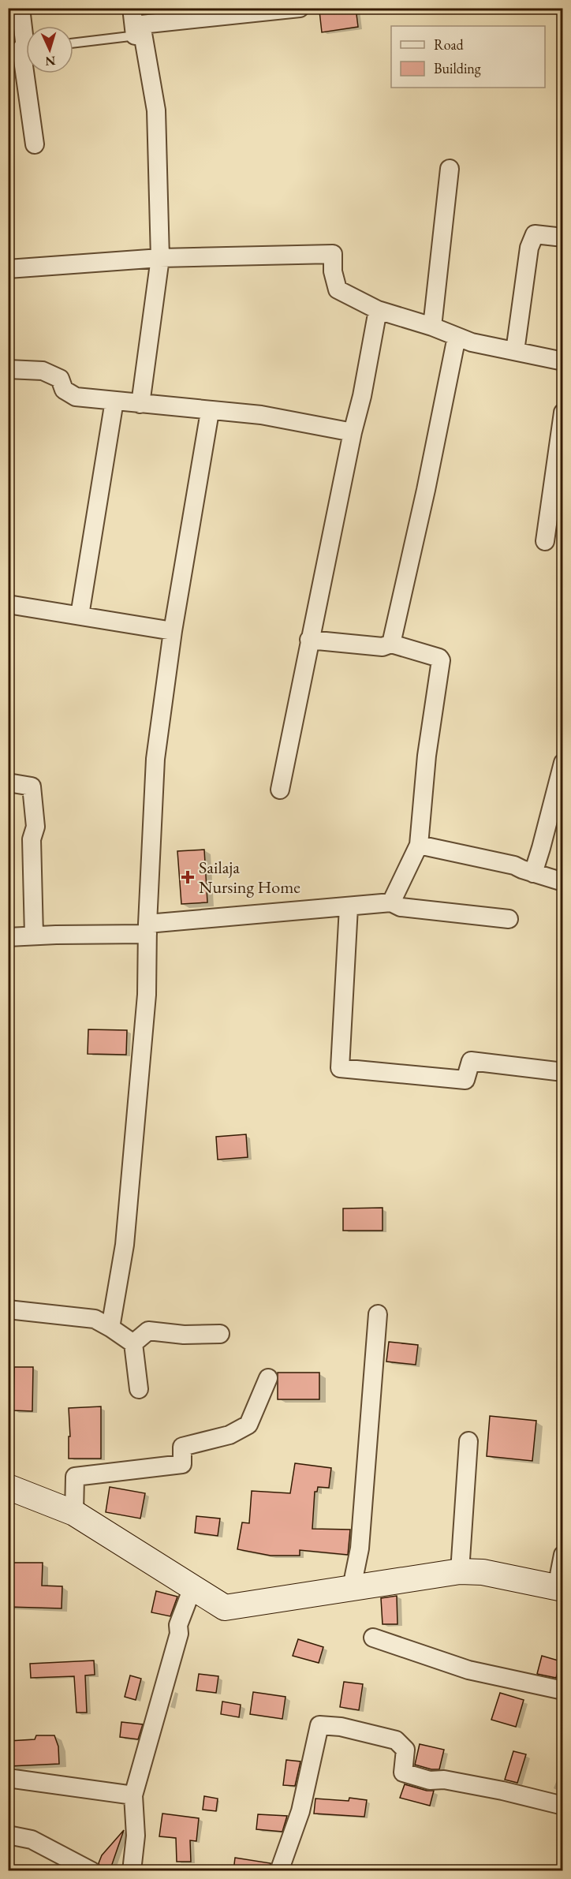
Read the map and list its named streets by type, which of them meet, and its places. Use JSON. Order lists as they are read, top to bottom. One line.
{"places":{"health":["Sailaja Nursing Home"]},"legend":["Road","Building"],"north":"bottom"}
